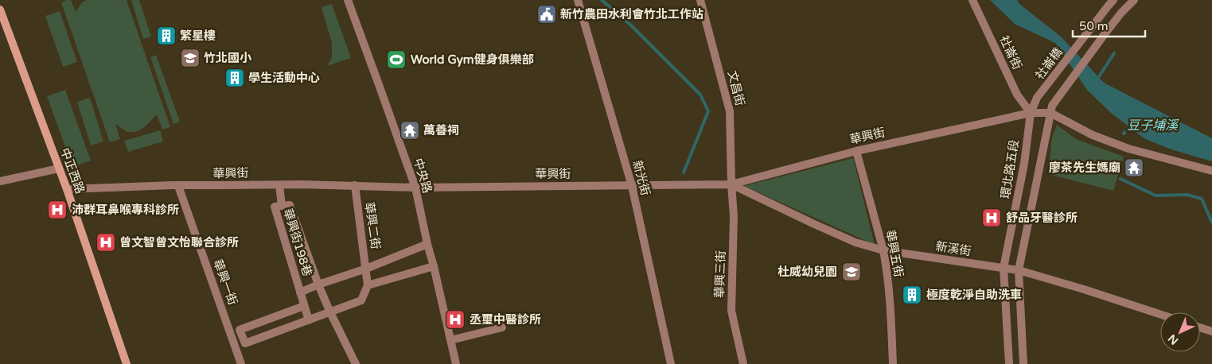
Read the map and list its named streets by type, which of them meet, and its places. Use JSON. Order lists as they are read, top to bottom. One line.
{"streets":{"main road":["中正西路"],"street":["社崙街","社崙橋","文昌街","華興街","環北路五段","中央路","新光街","華興二街","華興街198巷","新溪街","華興五街","華興三街","華興一街"]},"crossings":[["社崙街","華興街"],["社崙街","環北路五段"],["社崙橋","環北路五段"],["文昌街","華興街"],["文昌街","新溪街"],["文昌街","華興三街"],["華興街","環北路五段"],["華興街","中正西路"],["華興街","中央路"],["華興街","新光街"],["華興街","華興二街"],["華興街","華興街198巷"],["華興街","新溪街"],["華興街","華興五街"],["華興街","華興三街"],["華興街","華興一街"],["環北路五段","新溪街"],["新溪街","華興五街"],["新溪街","華興三街"]],"water":["豆子埔溪"],"places":{"public building":["新竹農田水利會竹北工作站"],"building":["繁星樓","學生活動中心","極度乾淨自助洗車"],"school or university":["竹北國小","杜威幼兒園"],"sports":["World Gym健身俱樂部"],"temple":["萬善祠","廖茶先生媽廟"],"hospital":["沛群耳鼻喉專科診所","舒品牙醫診所","曾文智曾文怡聯合診所","丞璽中醫診所"]},"scale_bar":"50 m","north":"bottom left"}
